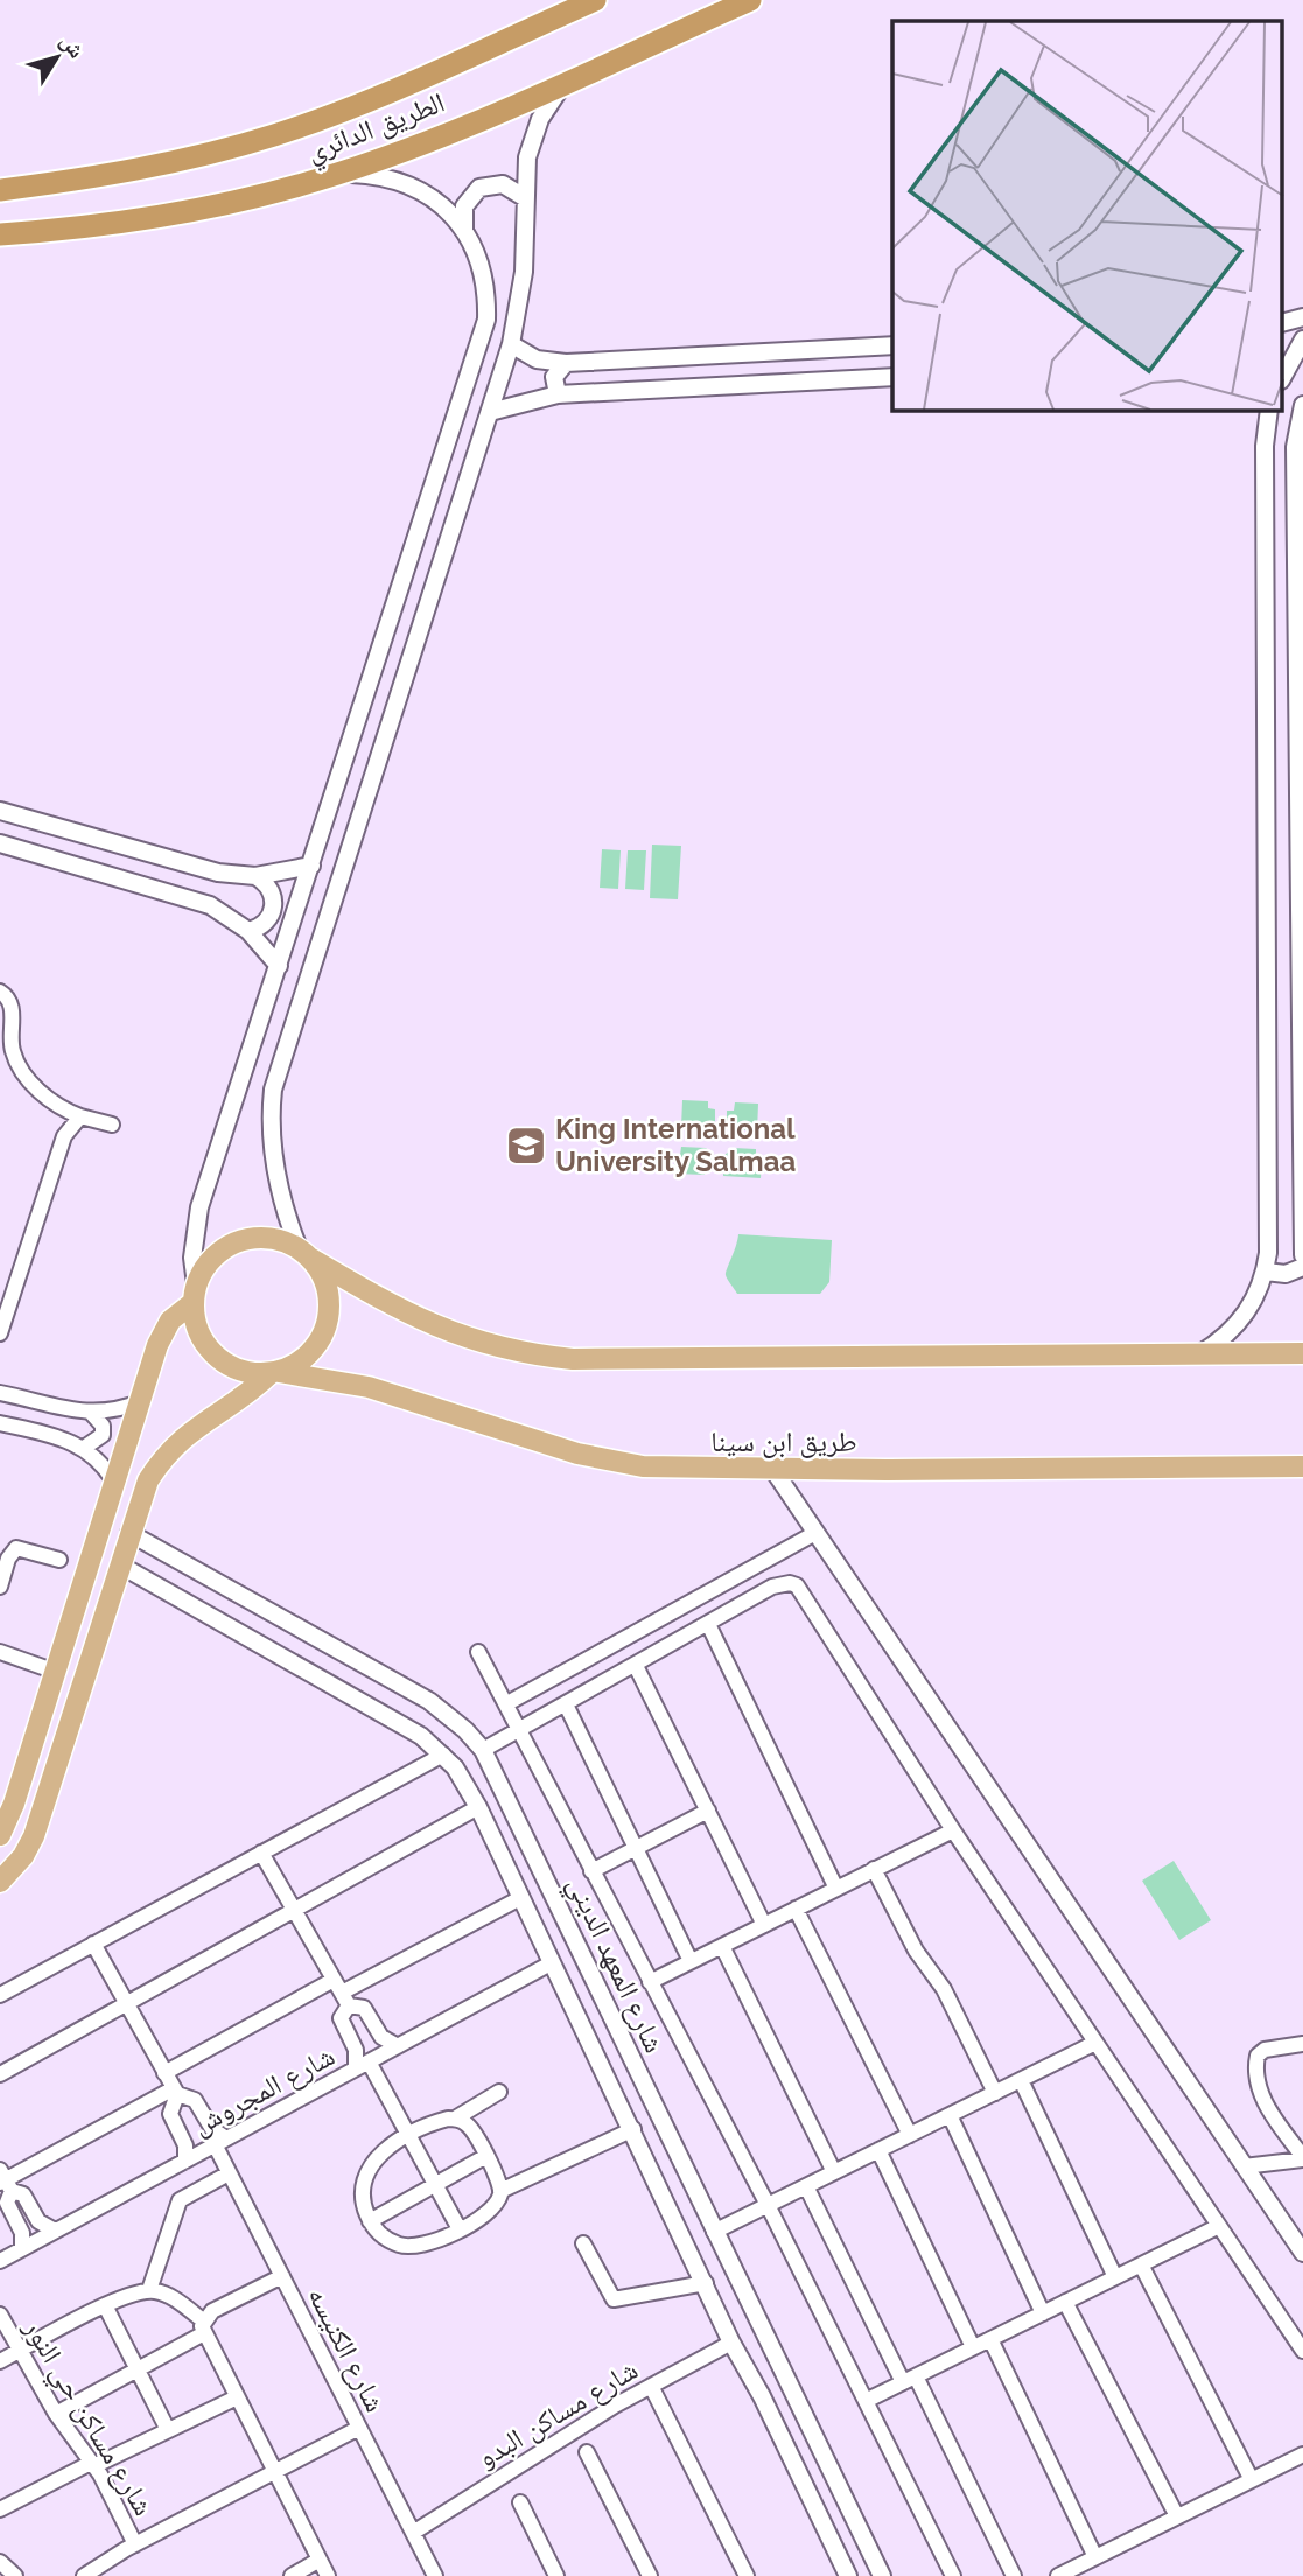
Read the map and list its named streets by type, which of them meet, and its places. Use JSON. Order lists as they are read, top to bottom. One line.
{"streets":{"highway":["الطريق الدائري"],"main road":["طريق ابن سينا"],"street":["شارع المعهد الديني","شارع المجروش","شارع الكنيسه","شارع مساكن البدو","شارع مساكن حي النور"]},"crossings":[["شارع المعهد الديني","شارع المجروش"],["شارع المعهد الديني","شارع مساكن البدو"],["شارع المجروش","شارع الكنيسه"],["شارع الكنيسه","شارع مساكن البدو"]],"places":{"school or university":["King International University Salmaa"]},"north":"top right"}
